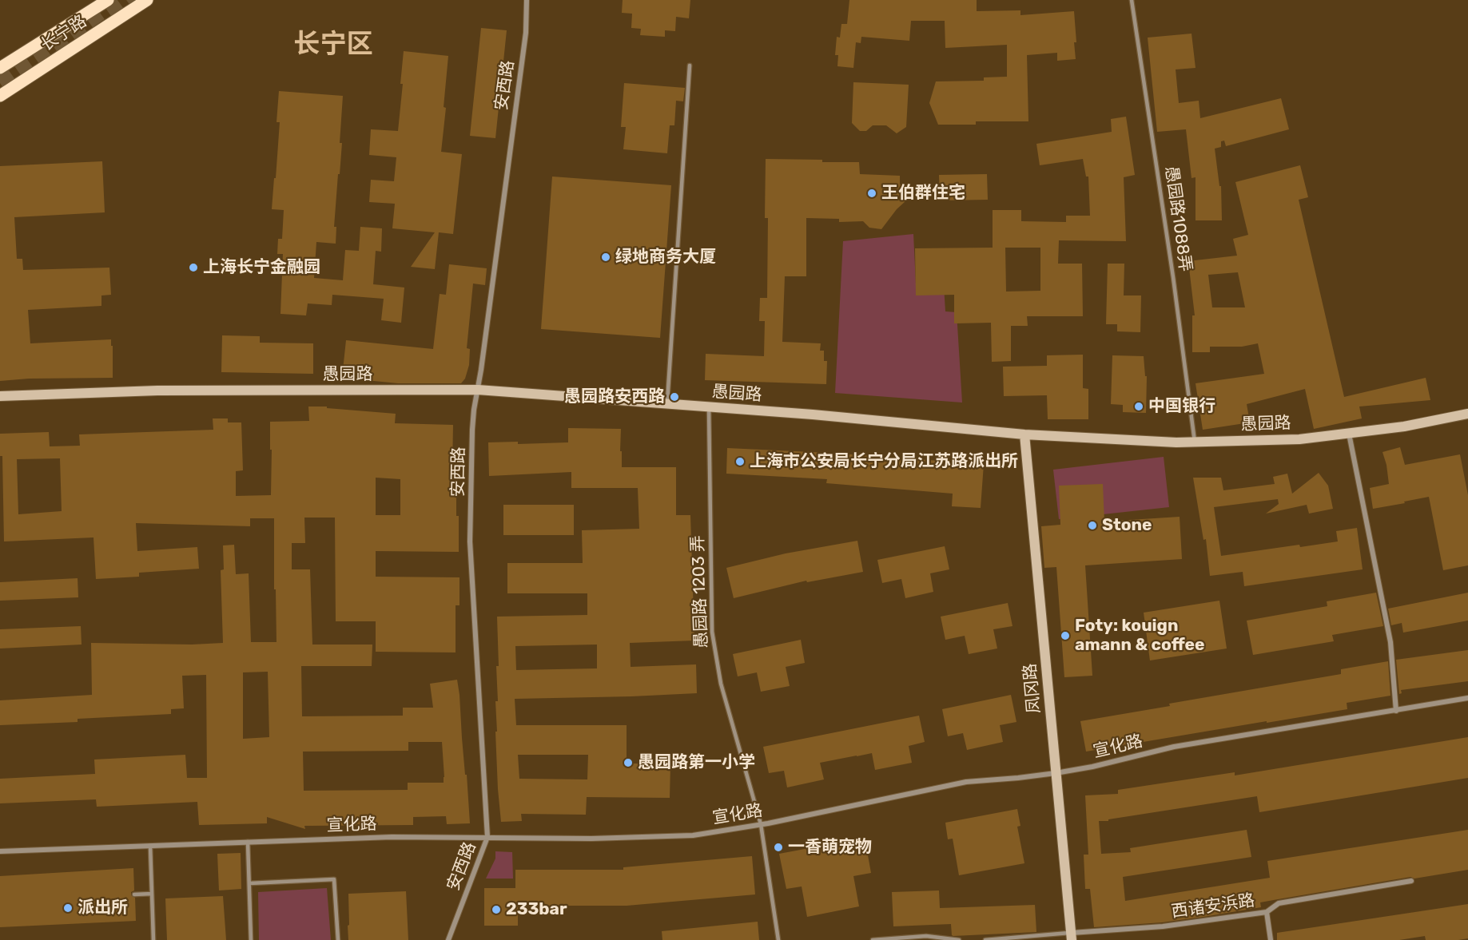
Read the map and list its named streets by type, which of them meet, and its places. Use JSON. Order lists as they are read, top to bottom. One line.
{"streets":{"main road":["长宁路","愚园路","凤冈路"],"street":["安西路","宣化路","西诸安浜路"],"lane":["愚园路1088弄","愚园路 1203 弄"]},"crossings":[["安西路","愚园路"],["安西路","宣化路"],["愚园路1088弄","愚园路"],["愚园路","愚园路 1203 弄"],["愚园路","凤冈路"],["愚园路 1203 弄","宣化路"],["凤冈路","宣化路"],["凤冈路","西诸安浜路"]],"districts":["长宁区"],"places":["王伯群住宅","绿地商务大厦","上海长宁金融园","愚园路安西路","中国银行","上海市公安局长宁分局江苏路派出所","Stone","Foty: kouign amann & coffee","愚园路第一小学","一香萌宠物","派出所","233bar"]}
